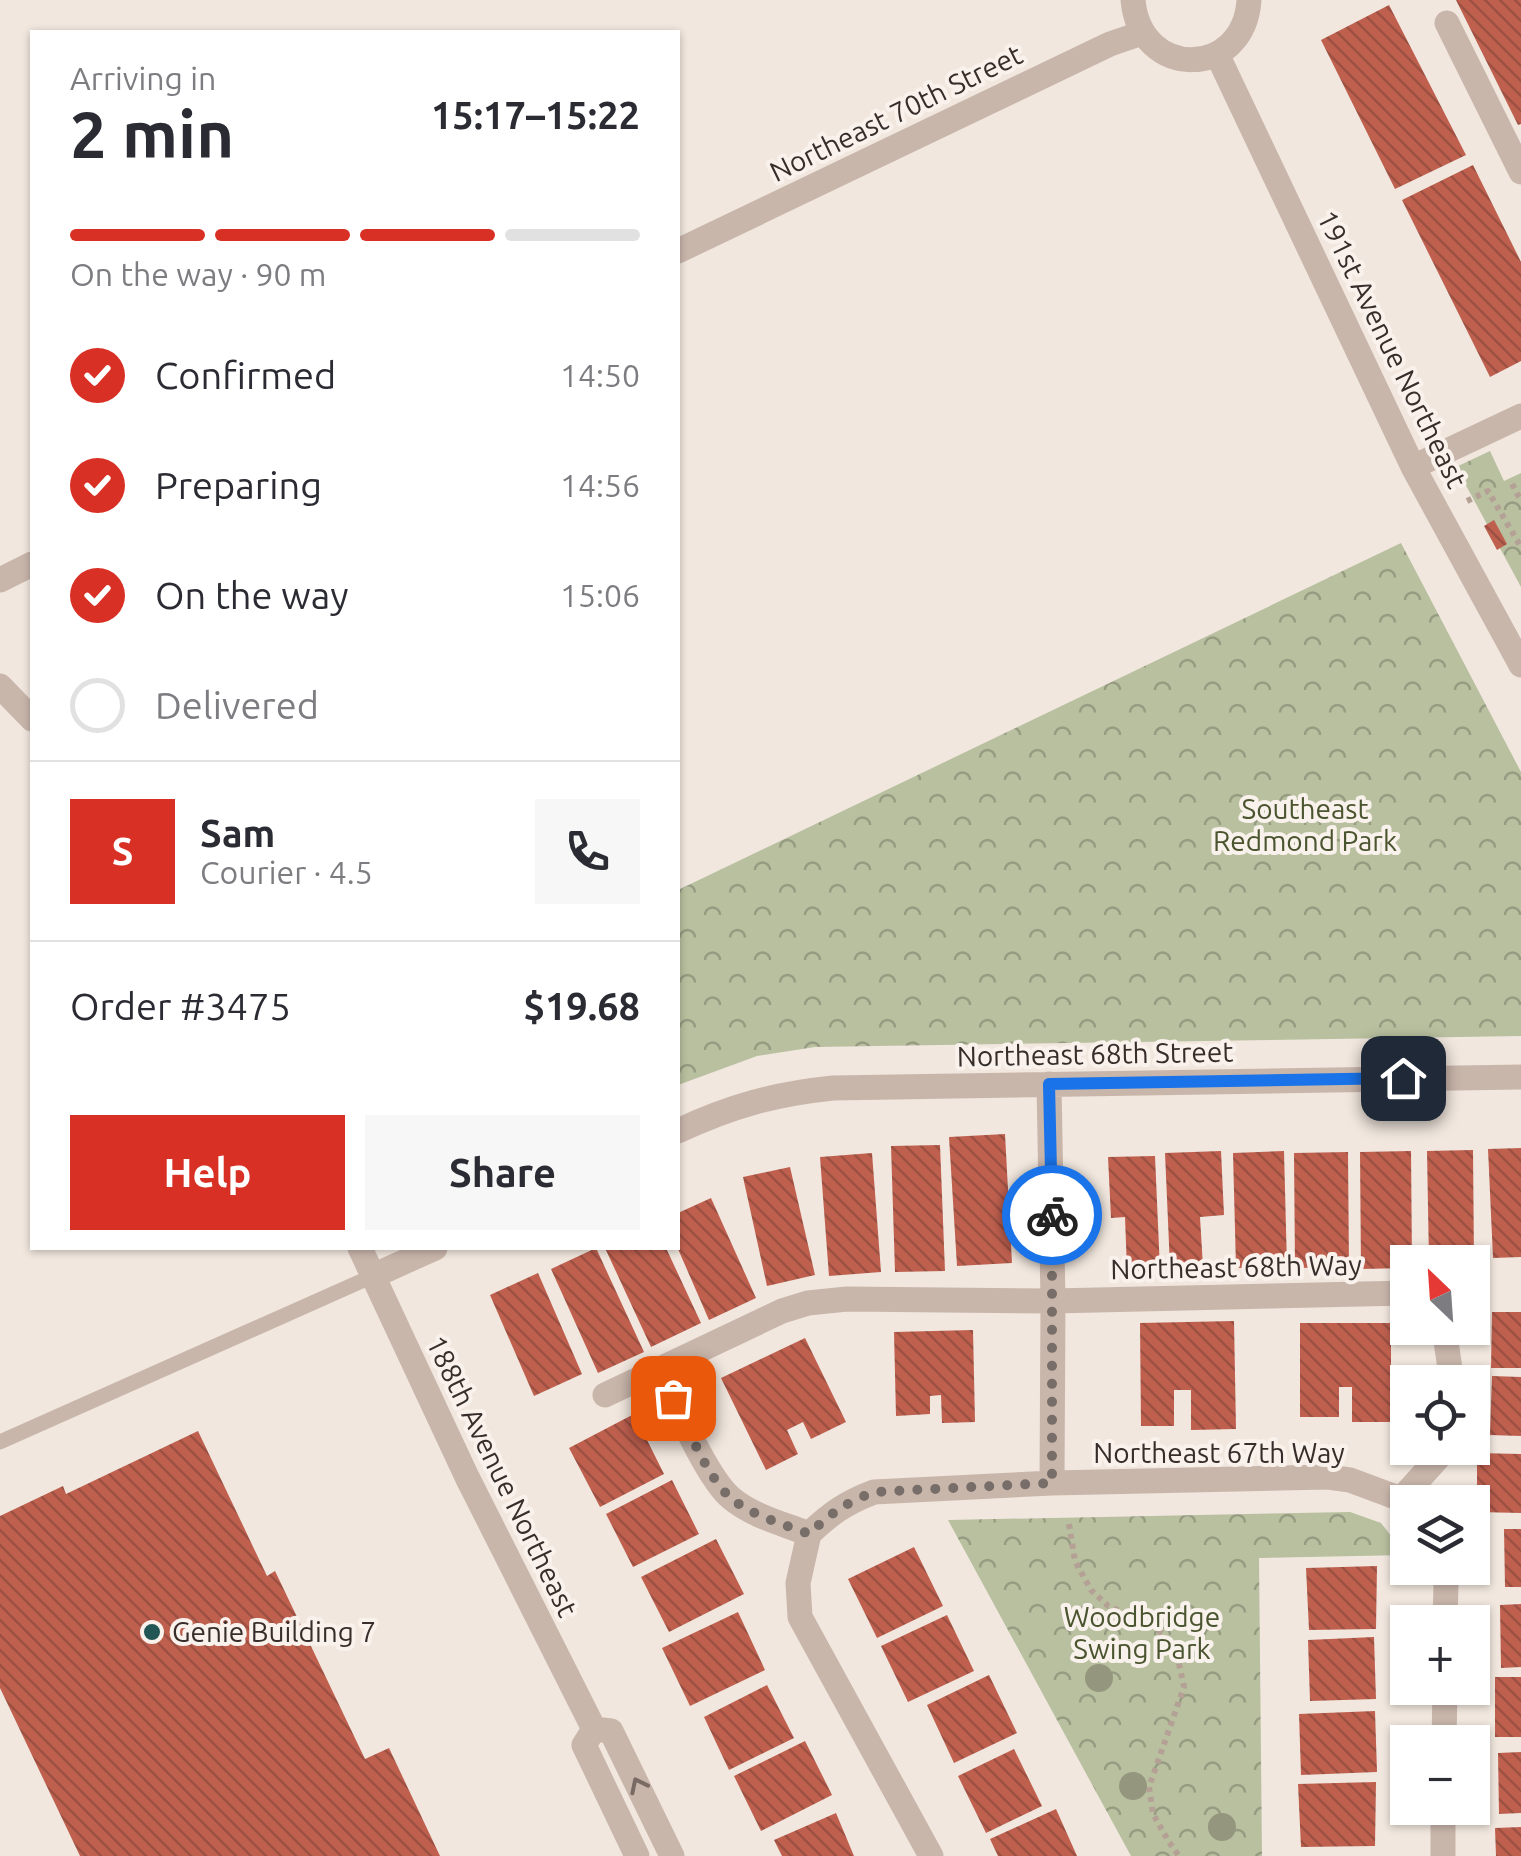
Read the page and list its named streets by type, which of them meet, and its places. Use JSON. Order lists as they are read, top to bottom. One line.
{"streets":{"street":["Northeast 70th Street","191st Avenue Northeast","Northeast 68th Street","Northeast 68th Way","Northeast 67th Way","188th Avenue Northeast"]},"parks":["Southeast Redmond Park","Woodbridge Swing Park"],"places":["Genie Building 7"],"north":"top left","page":{"heading":["2 min","Arriving in","15:17–15:22"],"panel":["Sam","Courier · 4.5","Order #3475","$19.68"],"bar":"On the way · 90 m","list":[["Confirmed","14:50"],["Preparing","14:56"],["On the way","15:06"],"Delivered"],"round":"S","buttons":["Help","Share"],"map_buttons":["+","−"]}}
